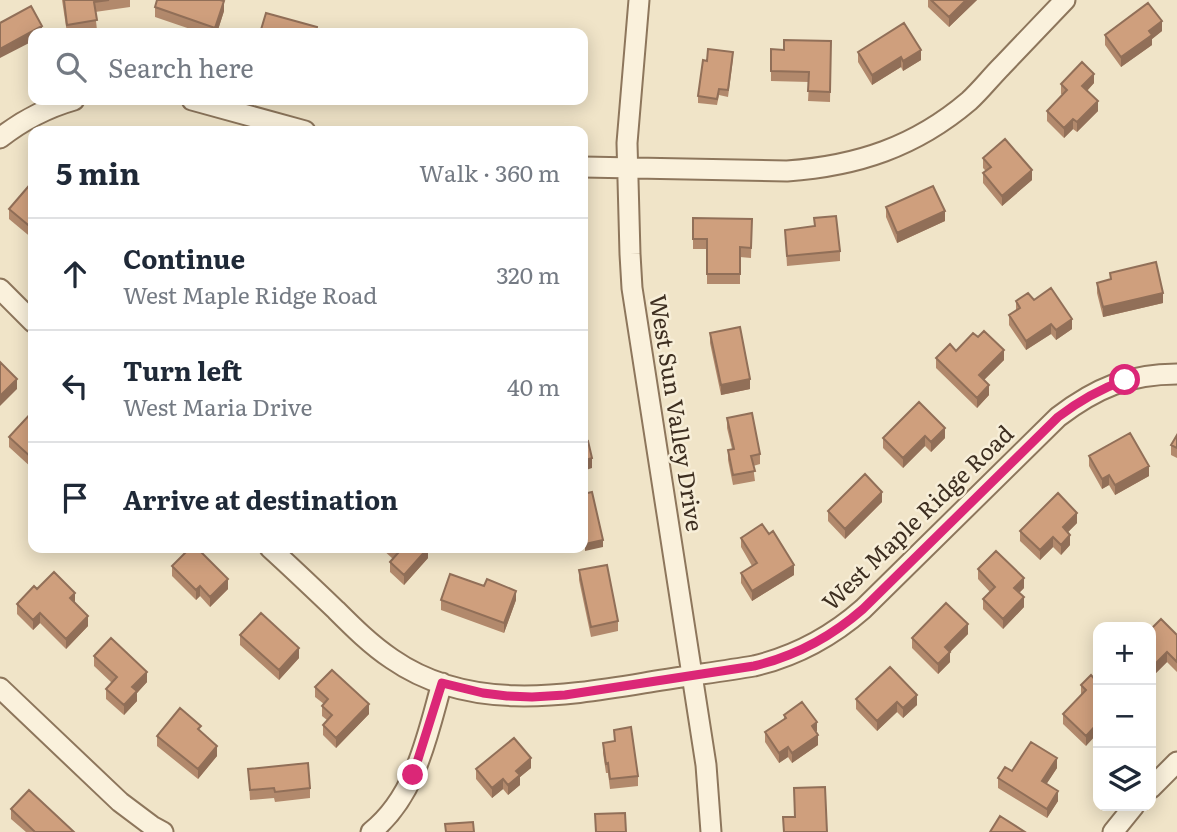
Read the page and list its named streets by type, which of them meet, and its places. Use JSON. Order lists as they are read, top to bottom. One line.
{"streets":{"street":["West Sun Valley Drive","West Maple Ridge Road"]},"crossings":[["West Sun Valley Drive","West Maple Ridge Road"]],"page":{"search":"Search here","heading":["5 min","Walk · 360 m"],"list":[["Continue","West Maple Ridge Road","320 m"],["Turn left","West Maria Drive","40 m"],"Arrive at destination"],"map_buttons":["+","−"]}}
